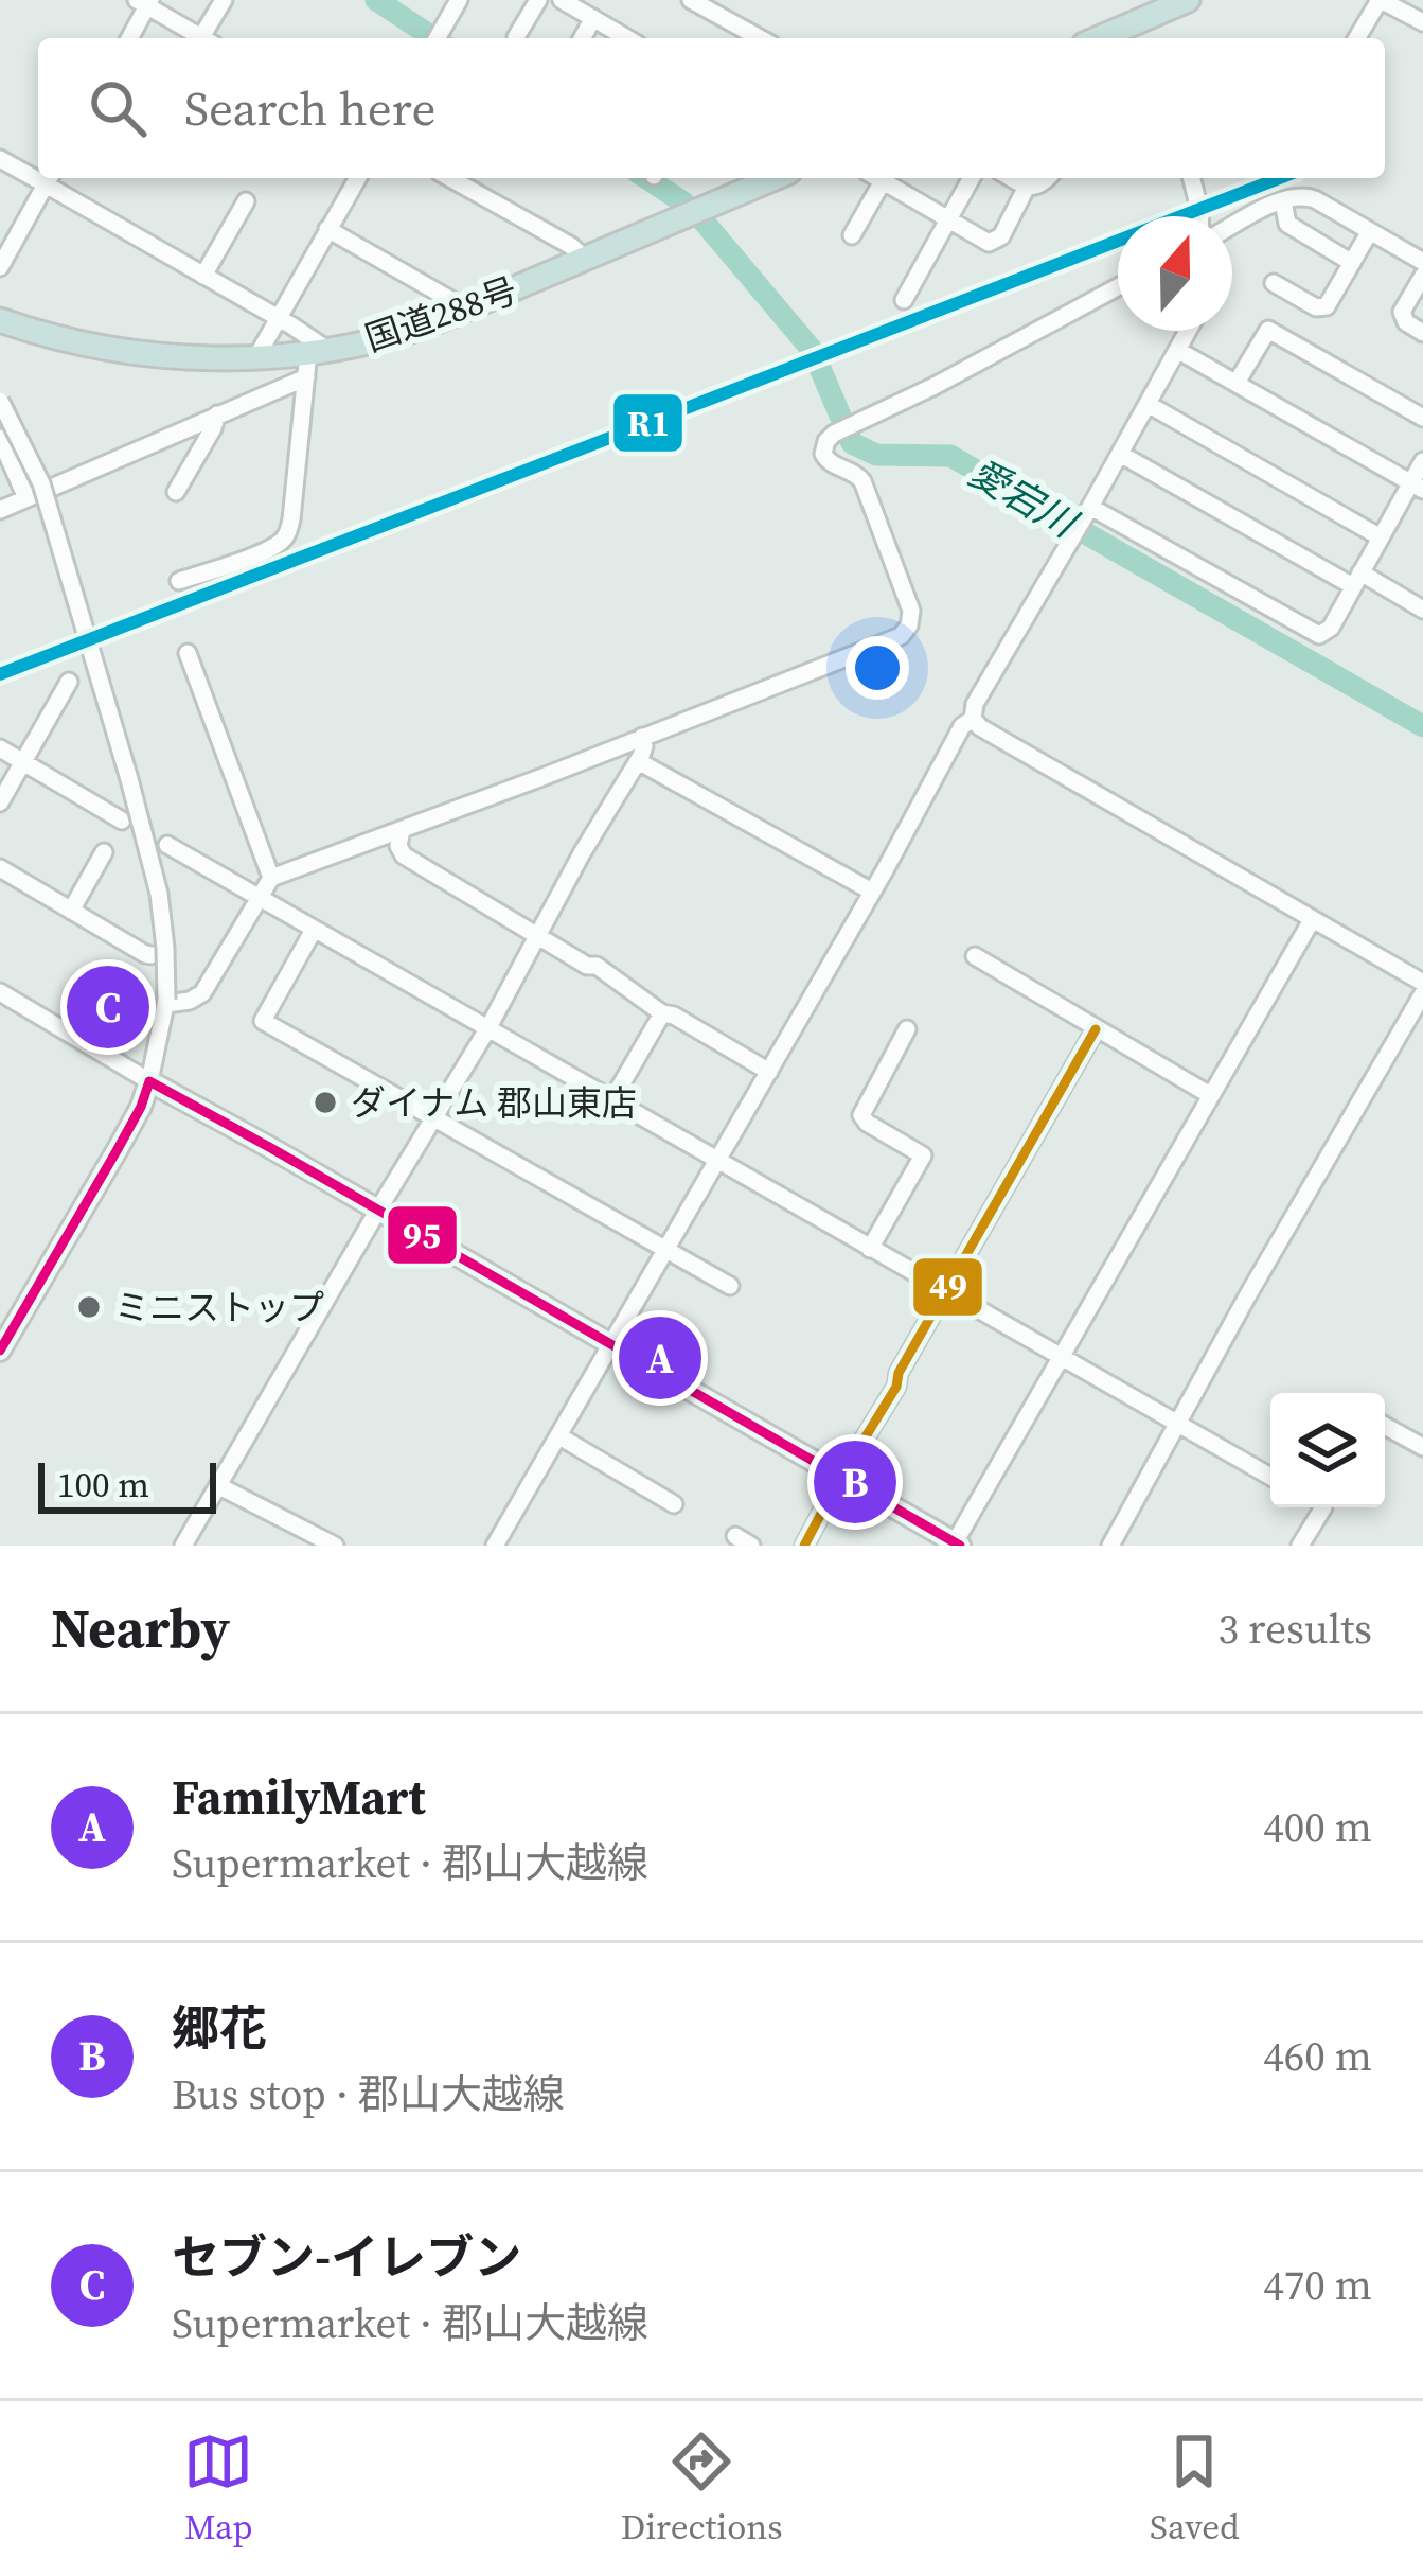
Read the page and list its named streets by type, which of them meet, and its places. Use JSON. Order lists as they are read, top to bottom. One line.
{"streets":{"highway":["国道288号"]},"water":["愛宕川"],"places":["ダイナム 郡山東店","ミニストップ"],"lines":["transit line R1","transit line 49","transit line 95"],"scale_bar":"100 m","north":"top","page":{"search":"Search here","pins":["C","A","B"],"scale":"100 m","heading":["Nearby","3 results"],"list":[{"mark":"A","name":"FamilyMart","note":"Supermarket · 郡山大越線","value":"400 m"},{"mark":"B","name":"郷花","note":"Bus stop · 郡山大越線","value":"460 m"},{"mark":"C","name":"セブン-イレブン","note":"Supermarket · 郡山大越線","value":"470 m"}],"nav":["Map","Directions","Saved"]}}
